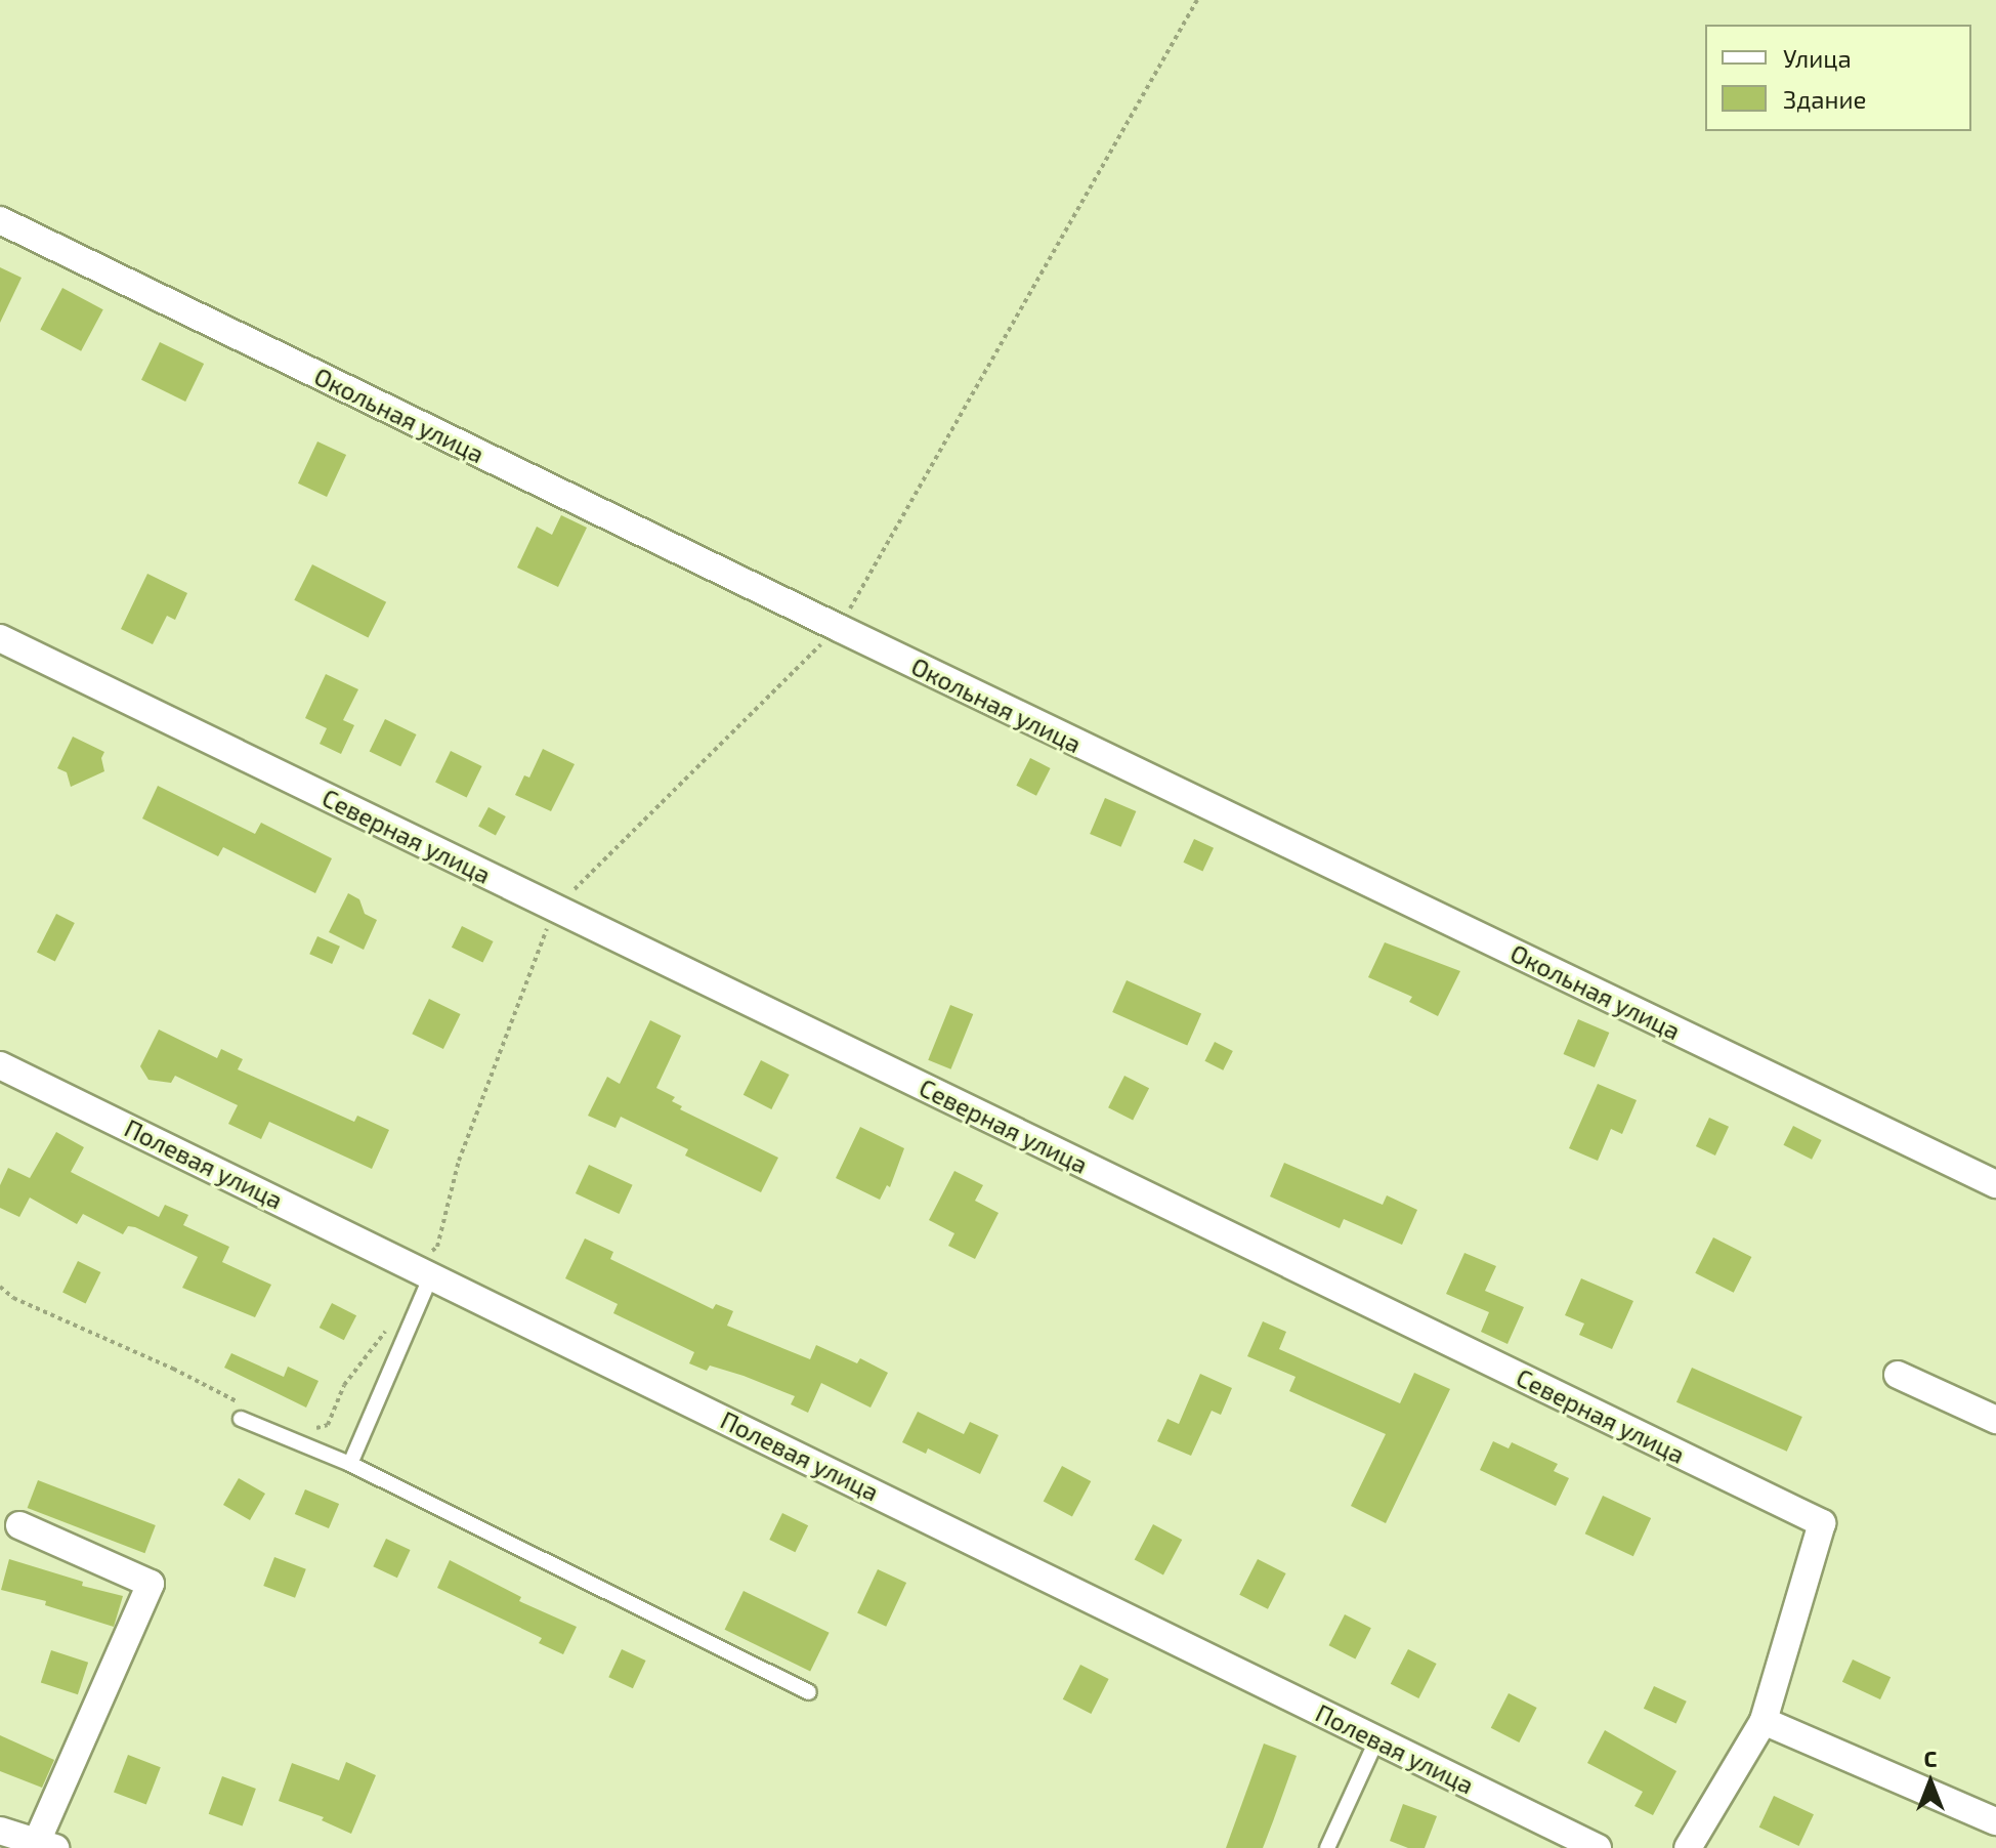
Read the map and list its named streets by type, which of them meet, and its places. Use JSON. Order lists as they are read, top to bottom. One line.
{"streets":{"street":["Окольная улица","Северная улица","Полевая улица"]},"legend":["Улица","Здание"],"north":"top"}
